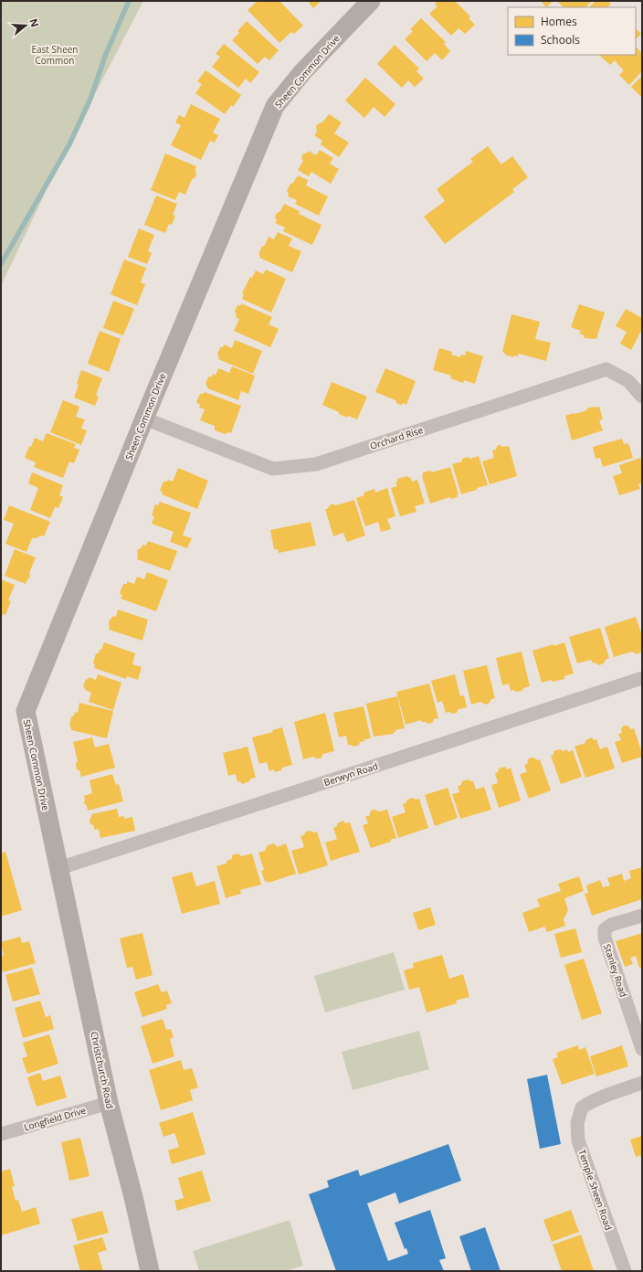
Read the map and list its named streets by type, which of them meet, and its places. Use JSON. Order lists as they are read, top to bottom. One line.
{"streets":{"street":["Sheen Common Drive","Orchard Rise","Berwyn Road","Stanley Road","Christchurch Road","Longfield Drive","Temple Sheen Road"]},"crossings":[["Sheen Common Drive","Orchard Rise"],["Sheen Common Drive","Berwyn Road"],["Sheen Common Drive","Christchurch Road"],["Berwyn Road","Christchurch Road"],["Christchurch Road","Longfield Drive"]],"parks":["East Sheen Common"],"legend":["Homes","Schools"],"north":"right"}
